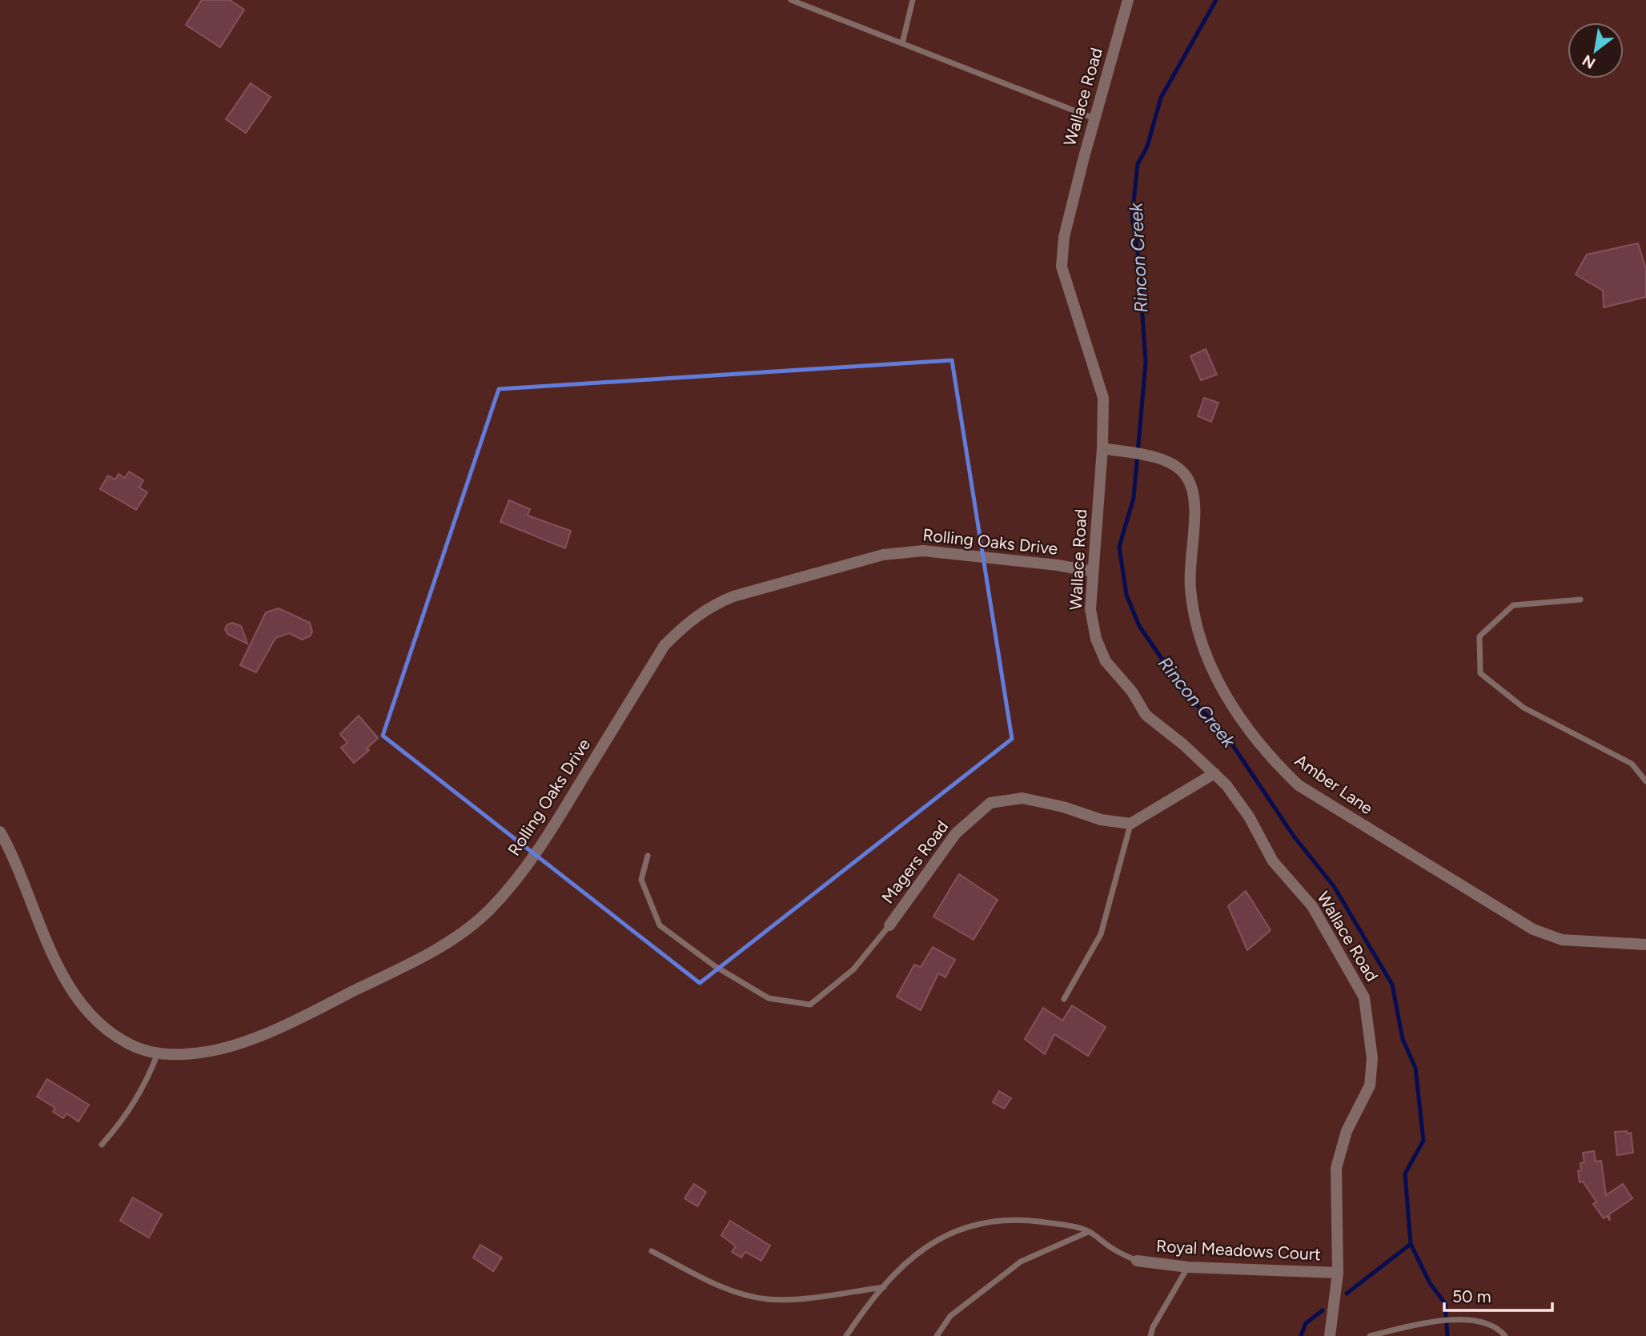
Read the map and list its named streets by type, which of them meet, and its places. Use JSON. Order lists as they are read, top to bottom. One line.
{"streets":{"street":["Wallace Road","Rolling Oaks Drive","Amber Lane","Magers Road","Royal Meadows Court"]},"crossings":[["Wallace Road","Rolling Oaks Drive"],["Wallace Road","Amber Lane"],["Wallace Road","Royal Meadows Court"]],"water":["Rincon Creek"],"scale_bar":"50 m","north":"bottom left"}
